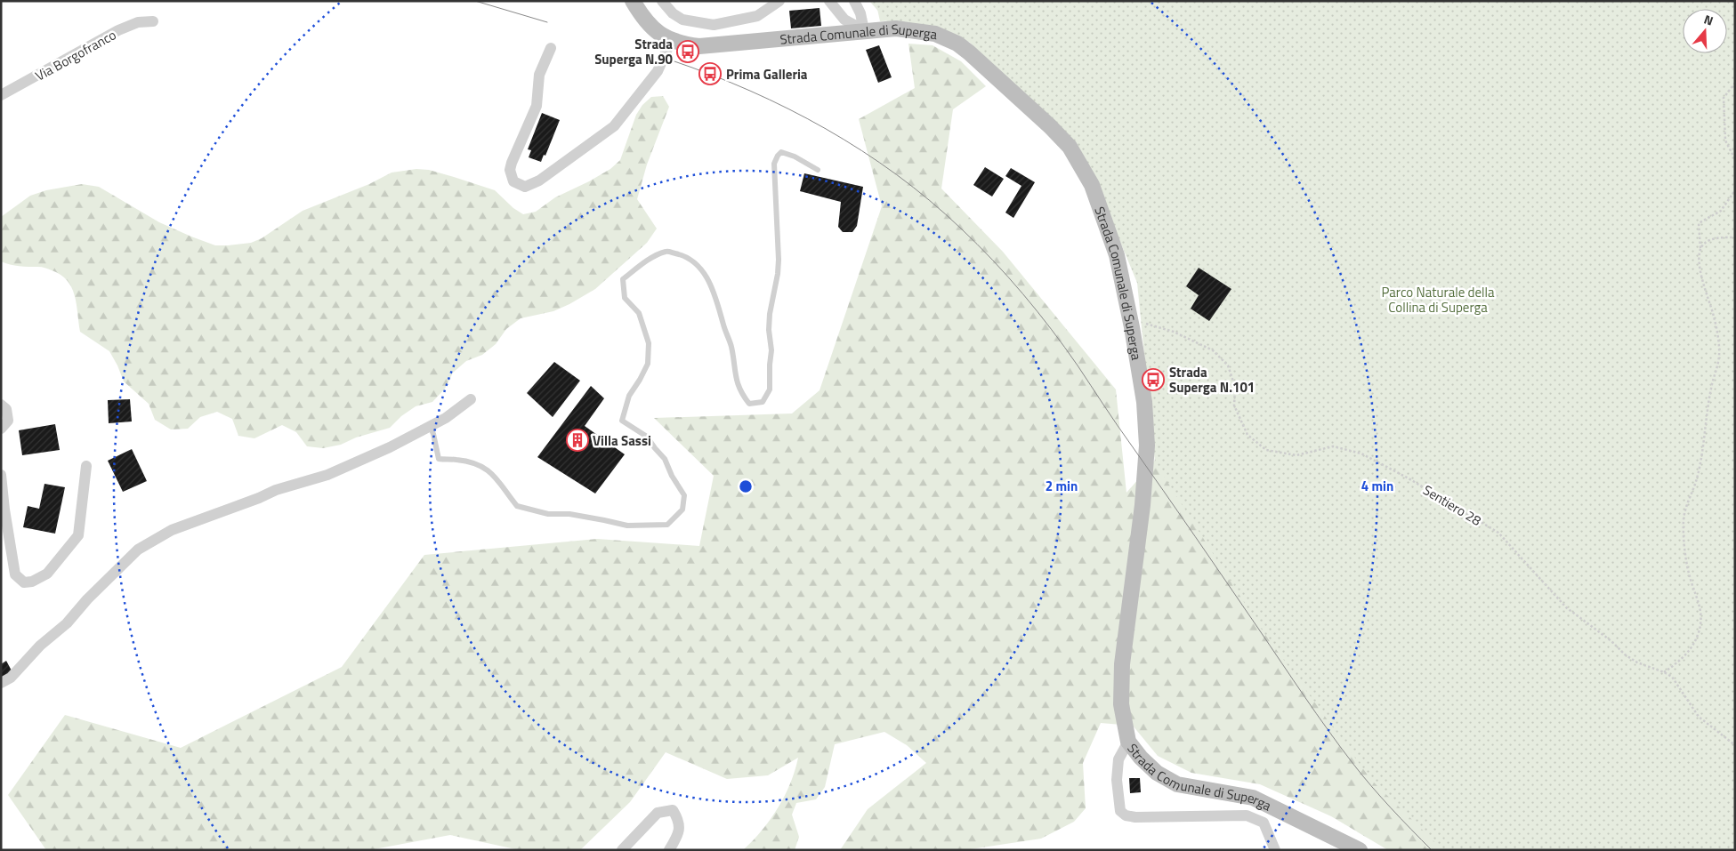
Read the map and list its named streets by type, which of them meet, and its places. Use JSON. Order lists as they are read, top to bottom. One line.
{"streets":{"street":["Strada Comunale di Superga","Via Borgofranco"],"path":["Sentiero 28"]},"crossings":[["Strada Comunale di Superga","Sentiero 28"]],"parks":["Parco Naturale della Collina di Superga"],"places":{"bus stop":["Strada Superga N.90","Prima Galleria","Strada Superga N.101"],"building":["Villa Sassi"]},"north":"top","rings":["2 min","4 min"]}
